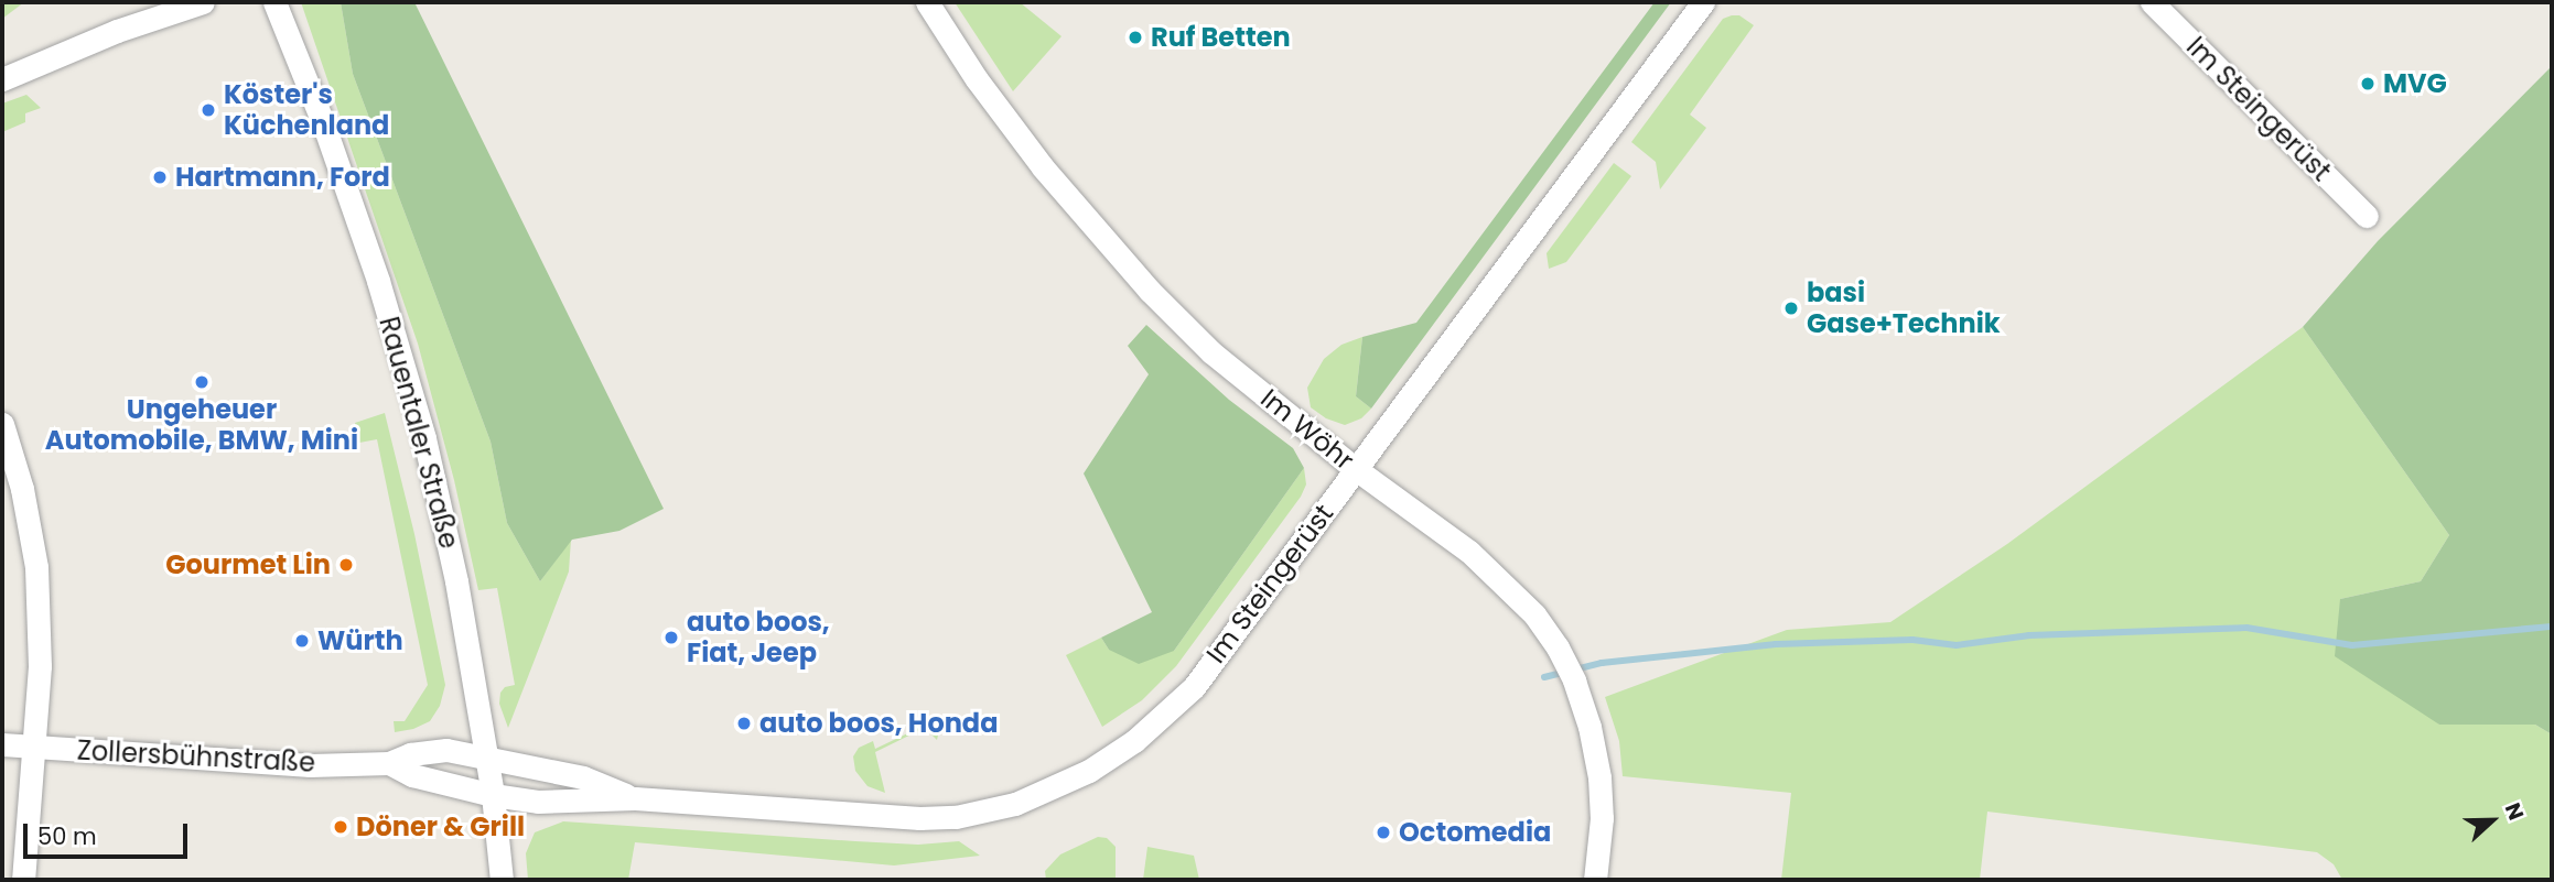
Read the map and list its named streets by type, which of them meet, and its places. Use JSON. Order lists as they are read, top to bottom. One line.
{"streets":{"street":["Im Steingerüst","Im Wöhr","Rauentaler Straße","Zollersbühnstraße"]},"crossings":[["Im Steingerüst","Im Wöhr"],["Im Steingerüst","Rauentaler Straße"],["Im Steingerüst","Zollersbühnstraße"],["Rauentaler Straße","Zollersbühnstraße"]],"places":["Ruf Betten","MVG","Köster's Küchenland","Hartmann, Ford","basi Gase+Technik","Ungeheuer Automobile, BMW, Mini","Gourmet Lin","auto boos, Fiat, Jeep","Würth","auto boos, Honda","Döner & Grill","Octomedia"],"scale_bar":"50 m","north":"right"}
